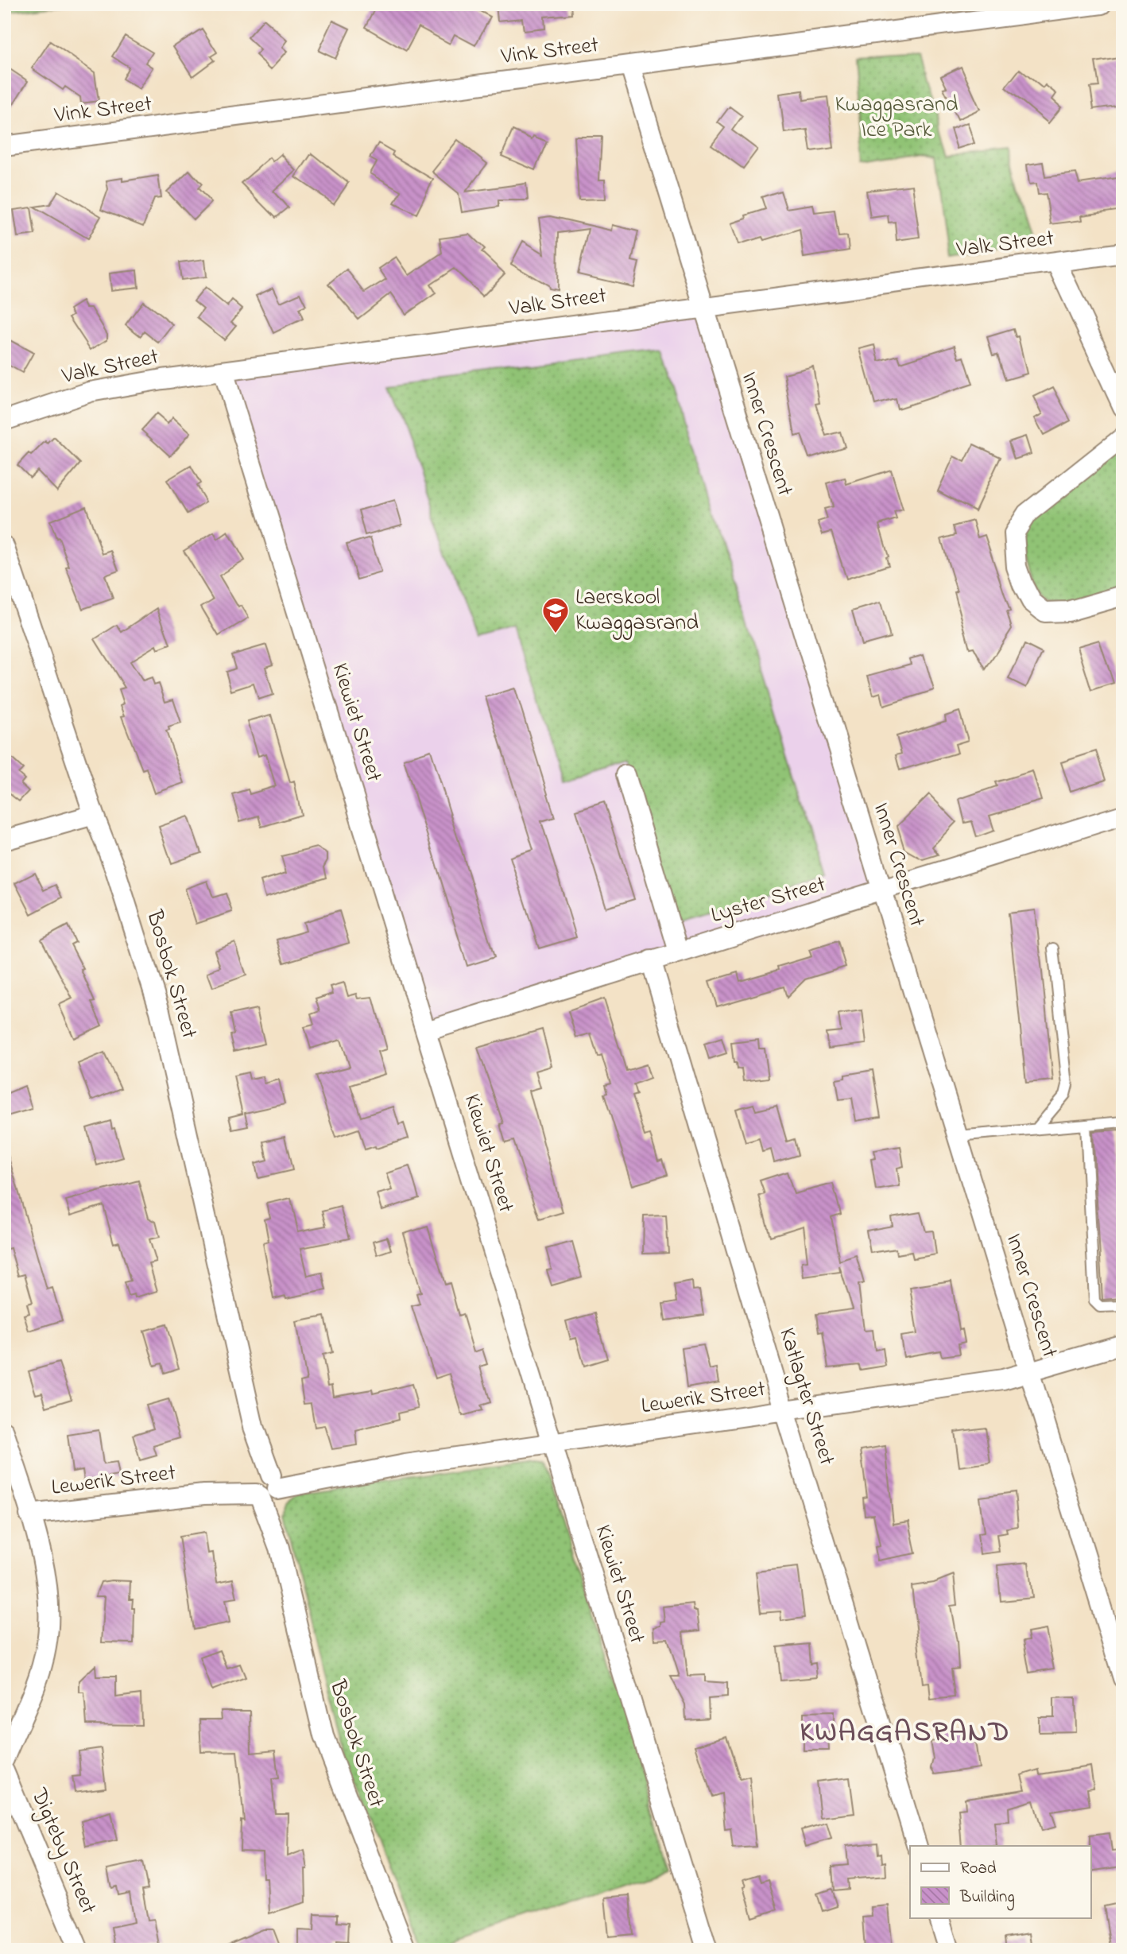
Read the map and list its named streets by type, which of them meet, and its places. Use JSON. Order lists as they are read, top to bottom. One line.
{"streets":{"street":["Vink Street","Valk Street","Inner Crescent","Kiewiet Street","Lyster Street","Bosbok Street","Katlagter Street","Lewerik Street","Digteby Street"]},"crossings":[["Vink Street","Inner Crescent"],["Valk Street","Inner Crescent"],["Valk Street","Kiewiet Street"],["Inner Crescent","Lyster Street"],["Inner Crescent","Lewerik Street"],["Kiewiet Street","Lyster Street"],["Kiewiet Street","Lewerik Street"],["Lyster Street","Katlagter Street"],["Bosbok Street","Lewerik Street"],["Katlagter Street","Lewerik Street"]],"districts":["KWAGGASRAND"],"parks":["Kwaggasrand Ice Park"],"places":{"school or university":["Laerskool Kwaggasrand"]},"legend":["Road","Building"]}
